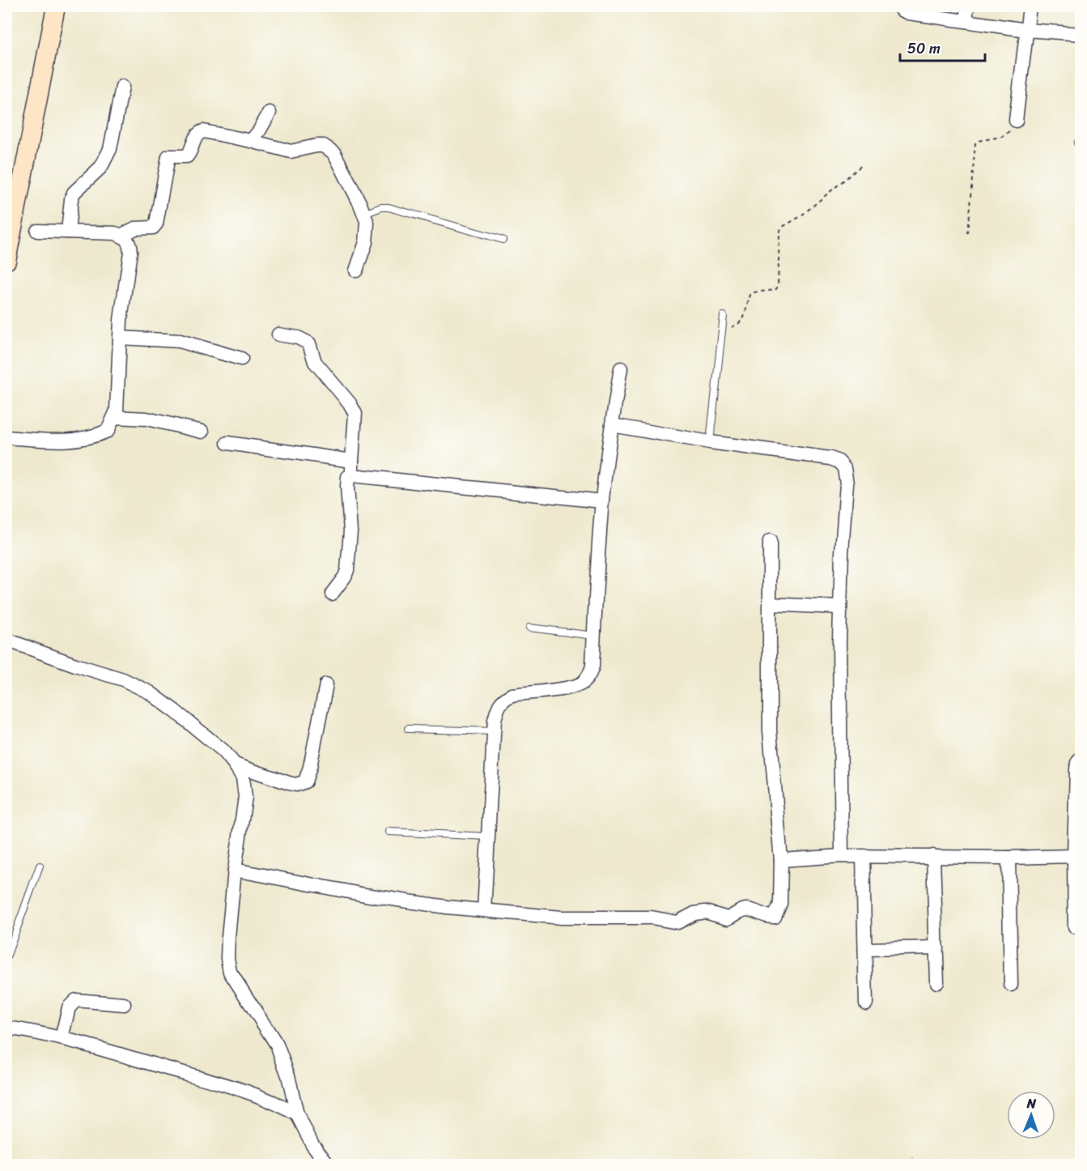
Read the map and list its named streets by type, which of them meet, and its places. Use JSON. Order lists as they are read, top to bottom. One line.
{"scale_bar":"50 m","north":"top"}
